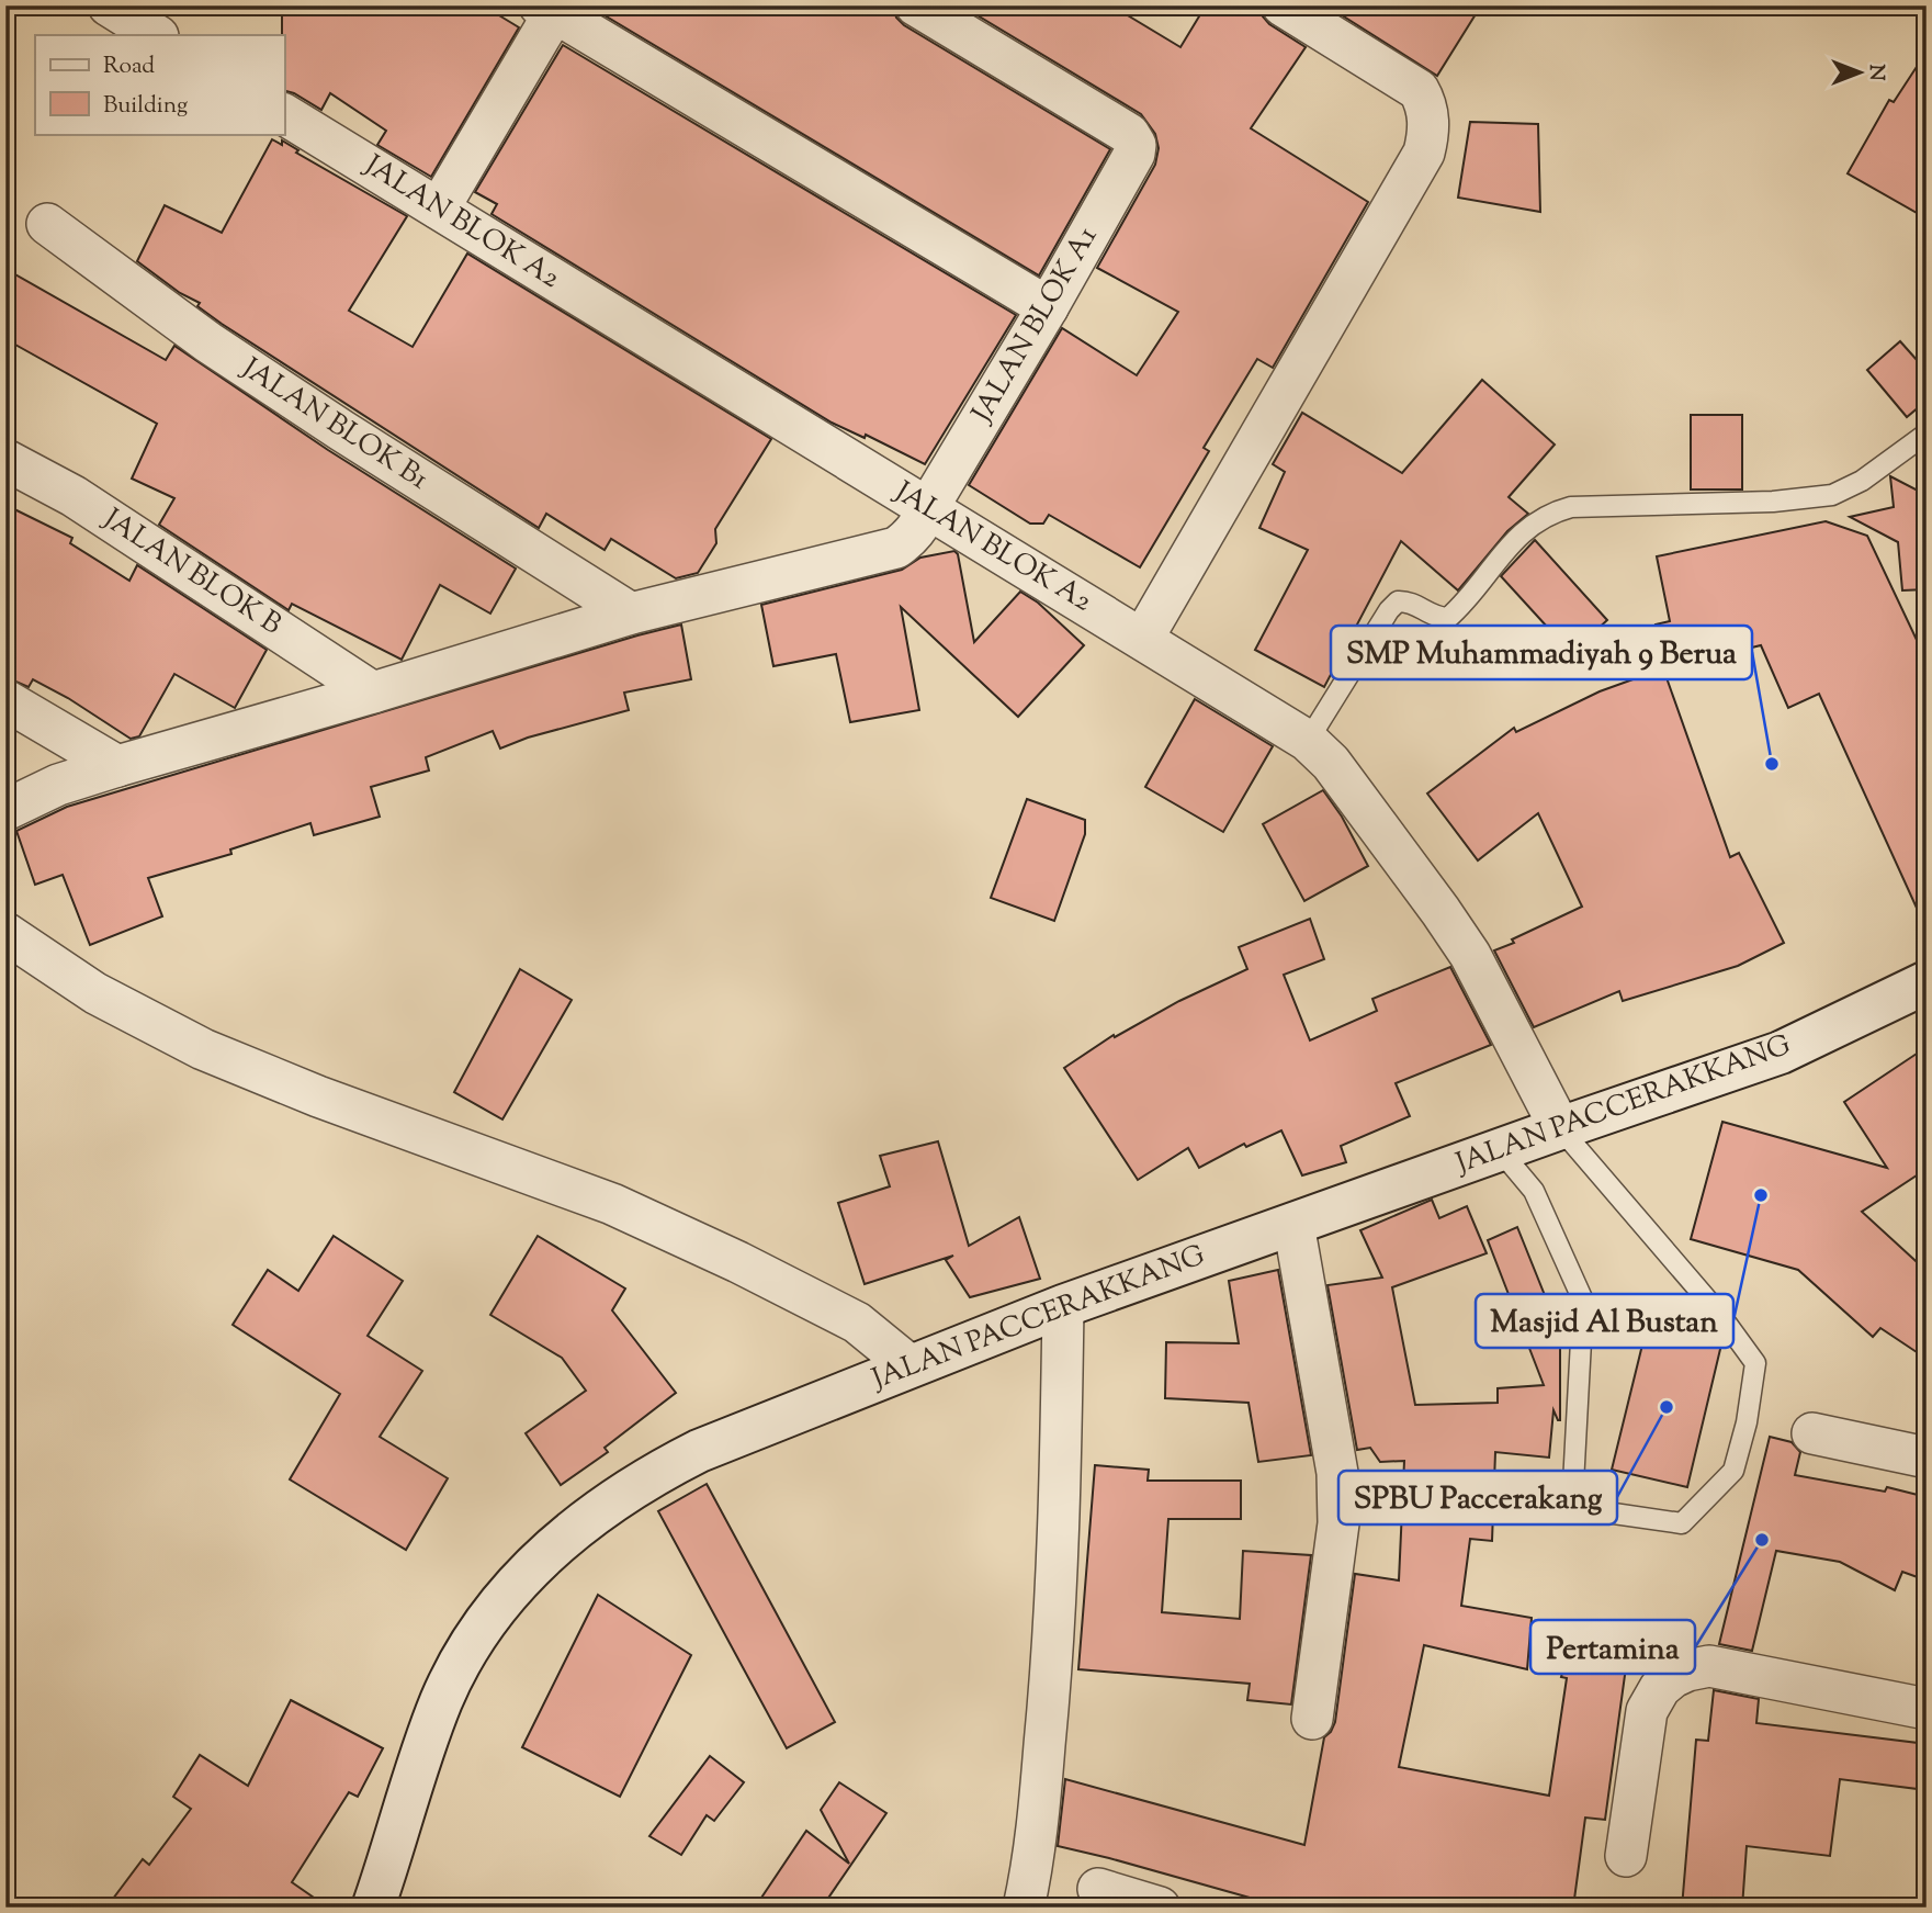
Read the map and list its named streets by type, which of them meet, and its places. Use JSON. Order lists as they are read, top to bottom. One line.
{"streets":{"main road":["JALAN PACCERAKKANG"],"street":["JALAN BLOK A2","JALAN BLOK A1","JALAN BLOK B1","JALAN BLOK B"]},"crossings":[["JALAN BLOK A2","JALAN BLOK A1"],["JALAN BLOK A2","JALAN PACCERAKKANG"]],"places":["SMP Muhammadiyah 9 Berua","Masjid Al Bustan","SPBU Paccerakang","Pertamina"],"legend":["Road","Building"],"north":"right"}
